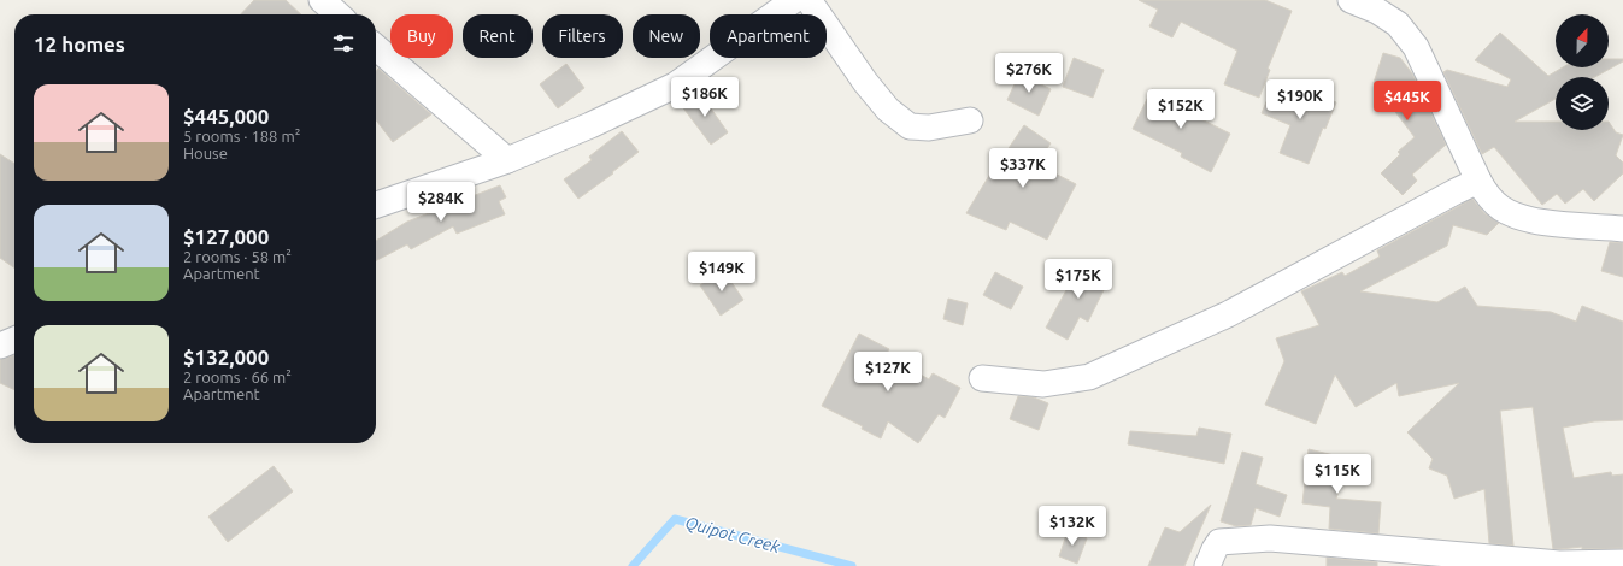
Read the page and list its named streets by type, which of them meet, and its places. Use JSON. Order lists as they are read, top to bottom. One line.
{"water":["Quipot Creek"],"north":"top","page":{"chip":["Buy","Rent","Filters","New","Apartment"],"heading":"12 homes","price":["$276K","$186K","$190K","$445K","$152K","$337K","$284K","$149K","$175K","$127K","$115K","$132K"],"list":[{"name":"$445,000","note":"5 rooms · 188 m² · House"},{"name":"$127,000","note":"2 rooms · 58 m² · Apartment"},{"name":"$132,000","note":"2 rooms · 66 m² · Apartment"}]}}
